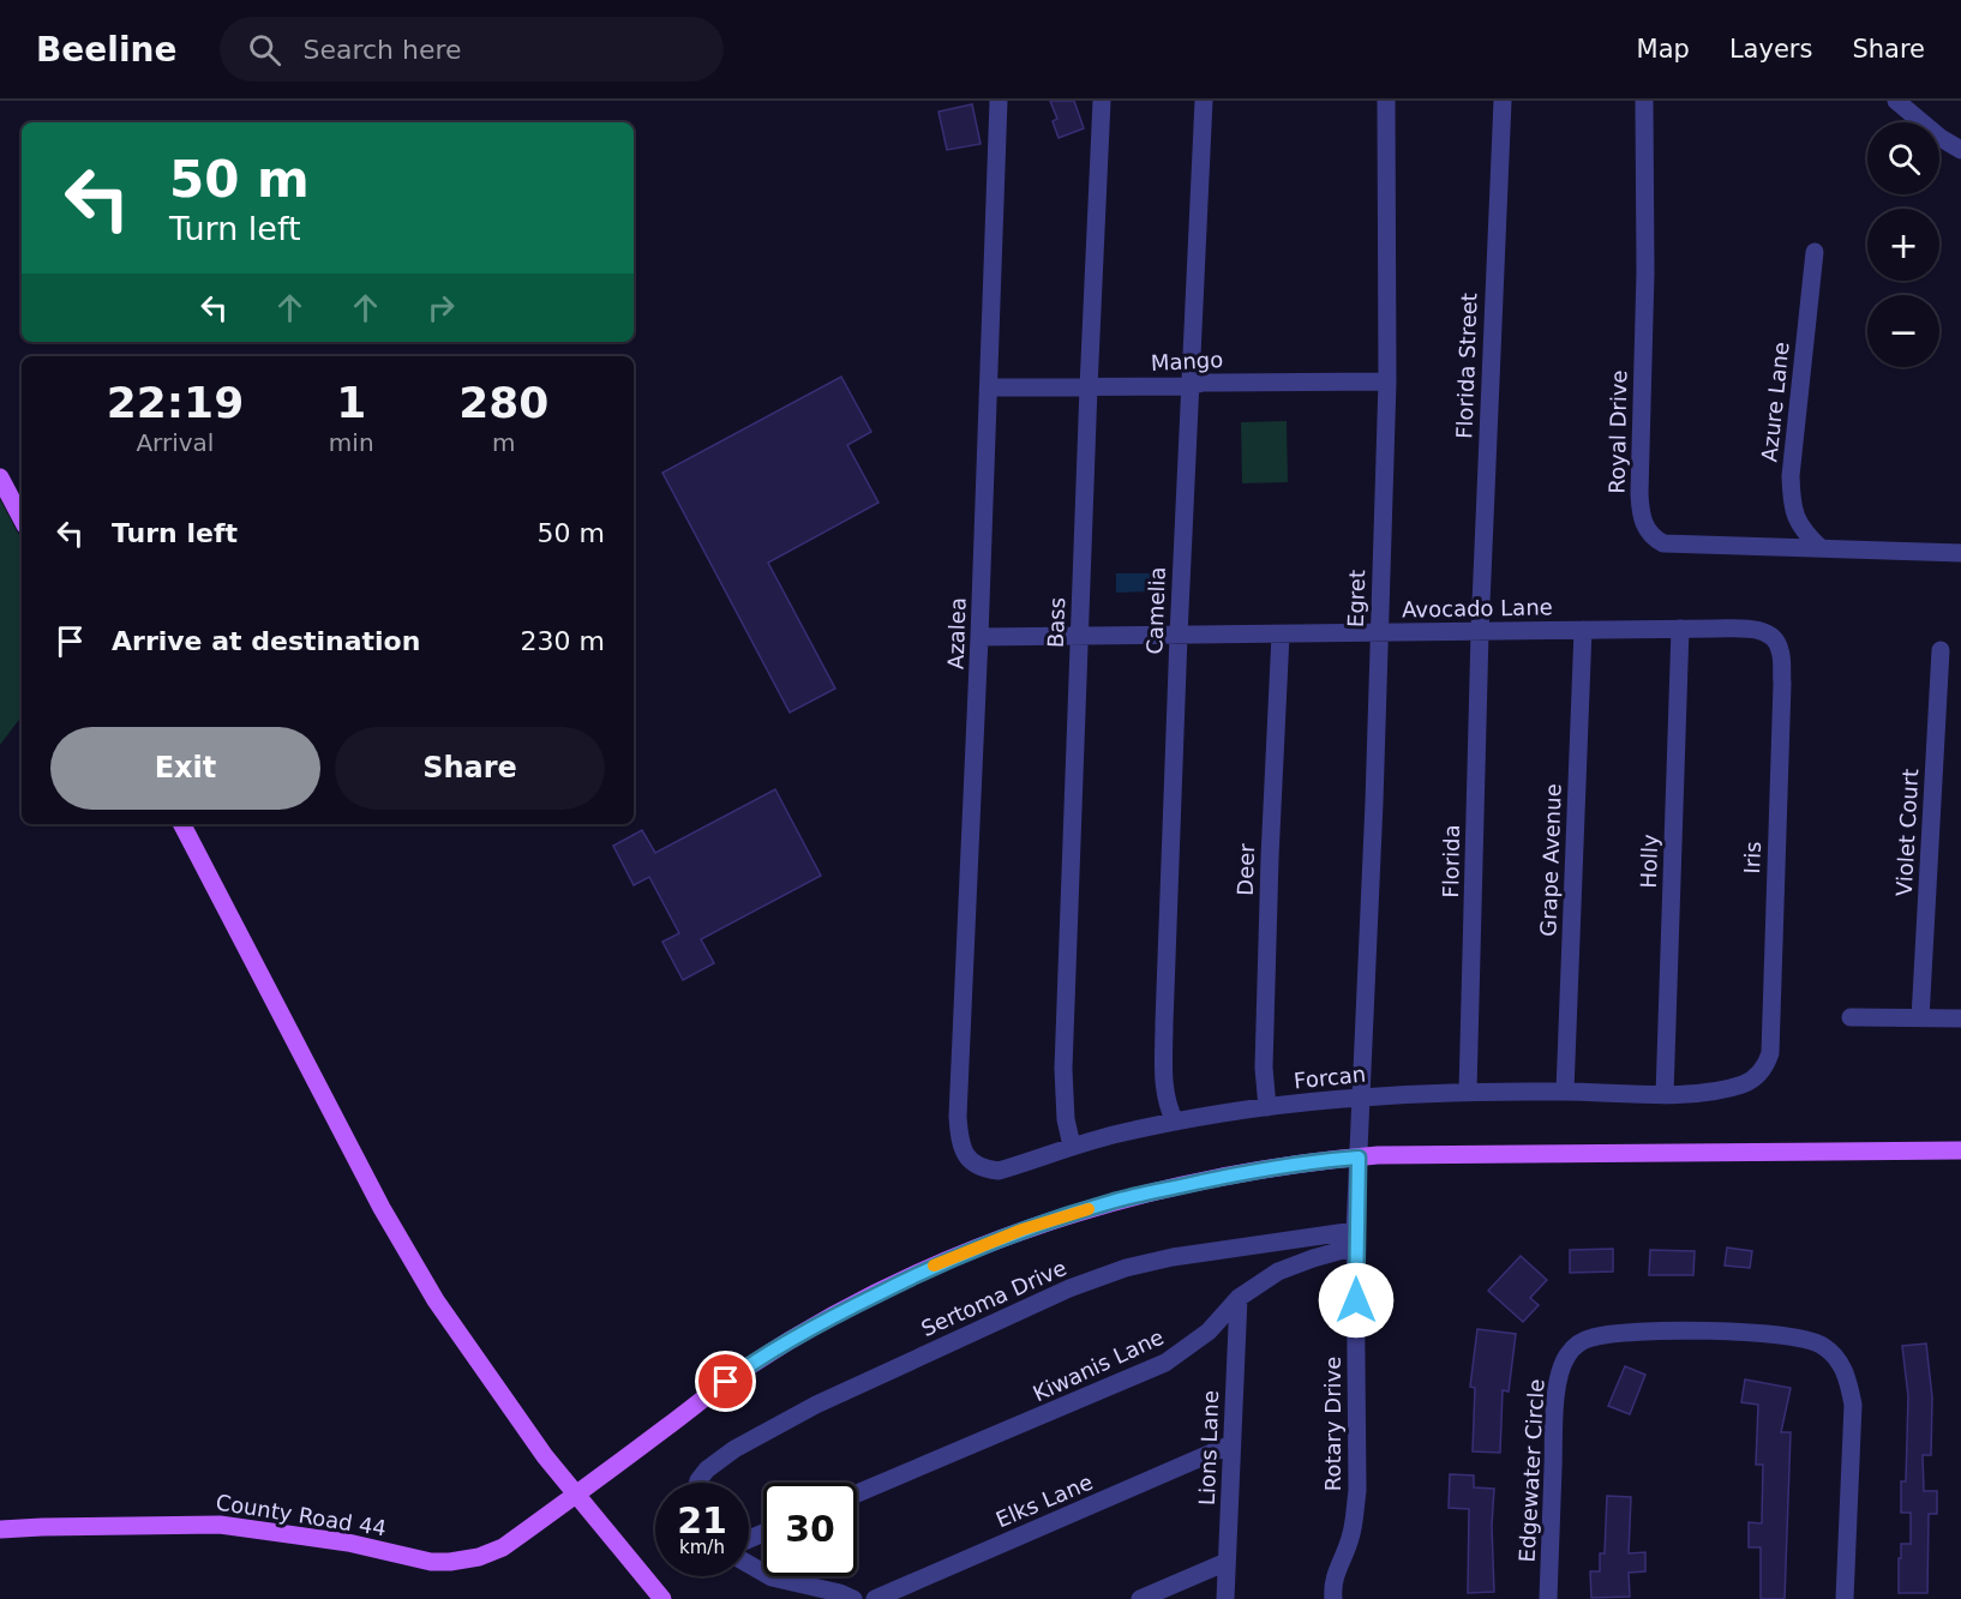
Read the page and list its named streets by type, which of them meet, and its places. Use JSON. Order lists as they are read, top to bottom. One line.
{"streets":{"main road":["County Road 44"],"street":["Mango","Florida Street","Azure Lane","Royal Drive","Egret","Avocado Lane","Camelia","Bass","Azalea","Violet Court","Iris","Grape Avenue","Florida","Holly","Deer","Forcan","Sertoma Drive","Kiwanis Lane","Rotary Drive","Lions Lane","Edgewater Circle","Elks Lane"]},"crossings":[["Mango","Egret"],["Mango","Camelia"],["Mango","Bass"],["Mango","Azalea"],["Florida Street","Avocado Lane"],["Florida Street","Florida"],["Azure Lane","Royal Drive"],["Egret","Avocado Lane"],["Egret","Forcan"],["Egret","Rotary Drive"],["Egret","County Road 44"],["Avocado Lane","Camelia"],["Avocado Lane","Bass"],["Avocado Lane","Azalea"],["Avocado Lane","Iris"],["Avocado Lane","Grape Avenue"],["Avocado Lane","Florida"],["Avocado Lane","Holly"],["Avocado Lane","Deer"],["Camelia","Forcan"],["Bass","Forcan"],["Azalea","Forcan"],["Iris","Forcan"],["Grape Avenue","Forcan"],["Florida","Forcan"],["Holly","Forcan"],["Deer","Forcan"],["Sertoma Drive","Kiwanis Lane"],["Sertoma Drive","Rotary Drive"],["Kiwanis Lane","Rotary Drive"],["Kiwanis Lane","Lions Lane"],["Rotary Drive","County Road 44"],["Lions Lane","Elks Lane"]],"page":{"header":"Beeline","search":"Search here","nav":["Map","Layers","Share"],"map_buttons":["+","−"],"turn":["50 m","Turn left"],"eta":["22:19","Arrival","1","min","280","m"],"list":[{"name":"Turn left","value":"50 m"},{"name":"Arrive at destination","value":"230 m"}],"buttons":["Exit","Share"],"speed":"21 km/h","limit":"30"}}
